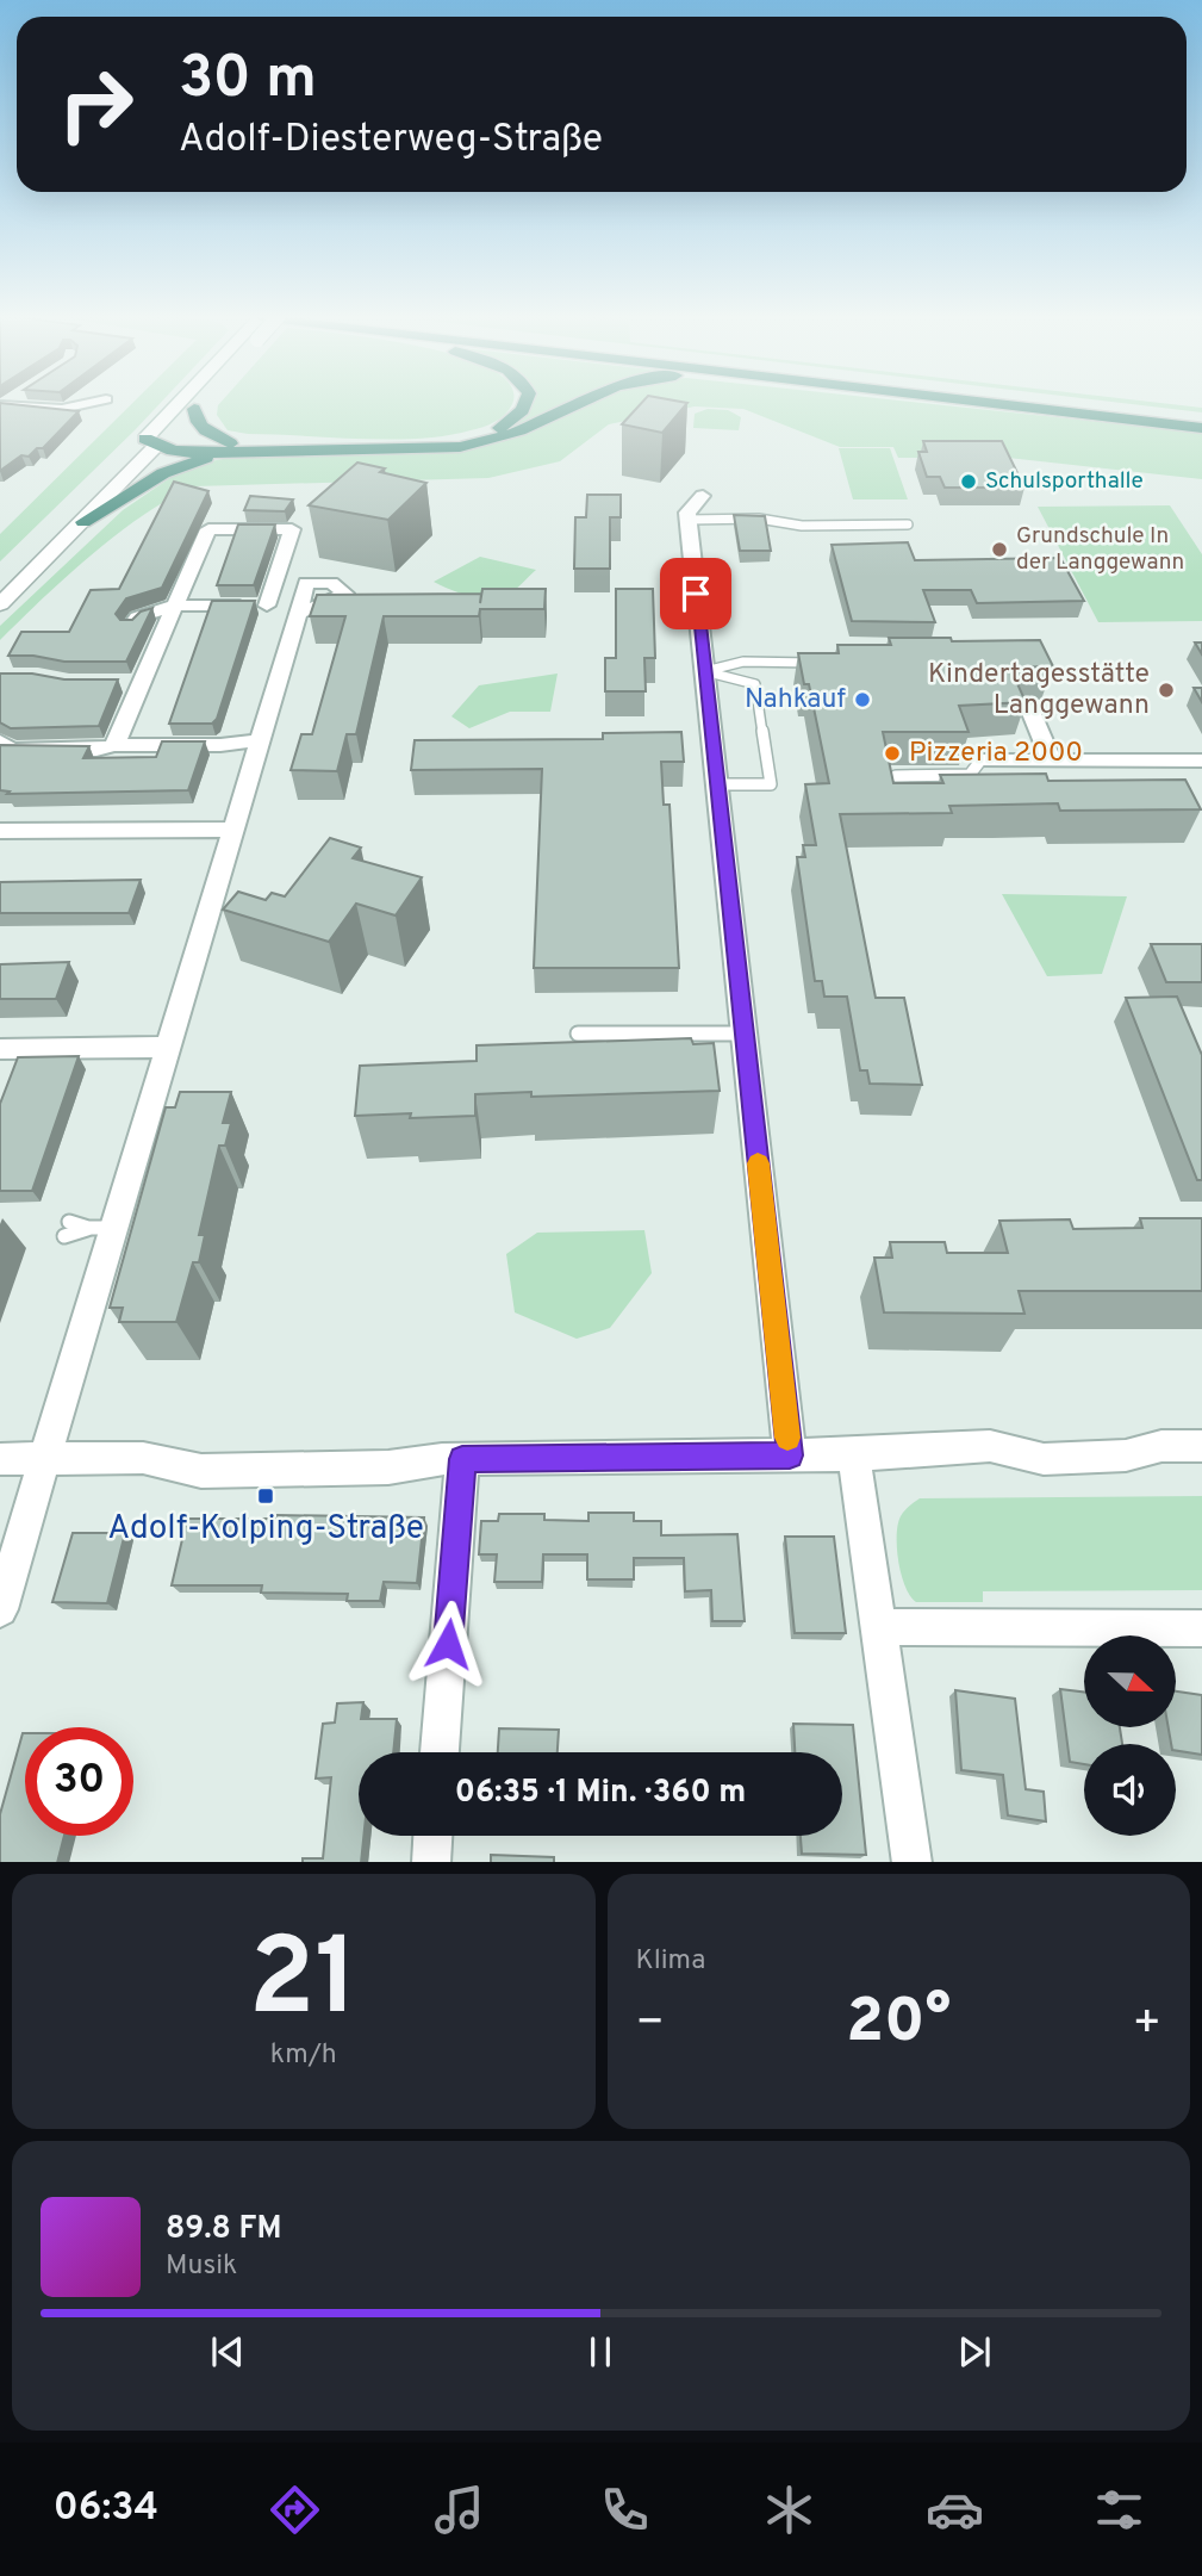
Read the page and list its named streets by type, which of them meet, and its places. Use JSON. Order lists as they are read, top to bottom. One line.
{"places":{"other":["Schulsporthalle","Grundschule In der Langgewann","Kindertagesstätte Langgewann","Nahkauf","Pizzeria 2000"],"transit":["Adolf-Kolping-Straße"]},"north":"right","page":{"turn":["30 m","Adolf-Diesterweg-Straße"],"limit":"30","trip":"06:35 · 1 Min. · 360 m","tile":[["21","km/h"],"Klima"],"heat":["−","20°","+"],"song":["89.8 FM","Musik"],"tabs":"06:34"}}
